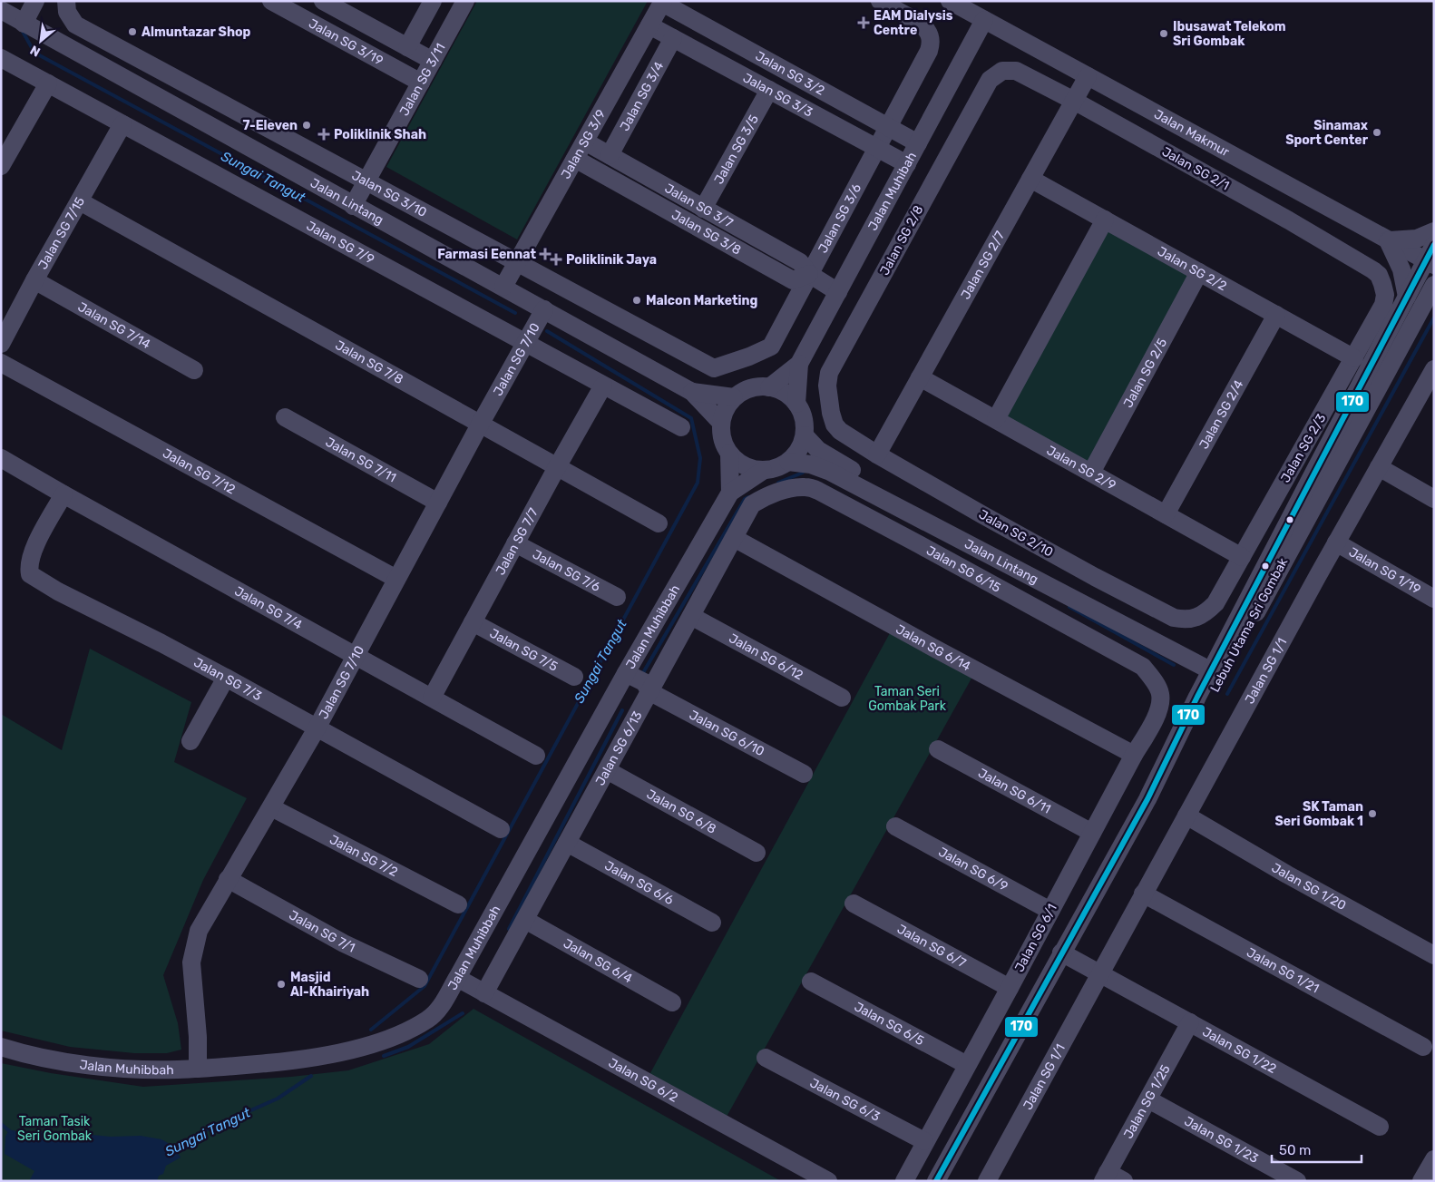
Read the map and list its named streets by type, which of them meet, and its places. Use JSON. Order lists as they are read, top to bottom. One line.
{"streets":{"street":["Jalan SG 3/19","Jalan SG 3/2","Jalan SG 3/11","Jalan SG 3/3","Jalan SG 3/4","Jalan Makmur","Jalan SG 3/9","Jalan SG 3/5","Jalan SG 2/1","Jalan Muhibah","Jalan SG 3/10","Jalan Lintang","Jalan SG 3/7","Jalan SG 3/6","Jalan SG 3/8","Jalan SG 7/15","Jalan SG 2/8","Jalan SG 7/9","Jalan SG 2/7","Jalan SG 2/2","Jalan SG 7/14","Jalan SG 7/10","Jalan SG 7/8","Jalan SG 2/5","Jalan SG 2/4","Jalan SG 2/3","Jalan SG 7/11","Jalan SG 2/9","Jalan SG 7/12","Jalan SG 2/10","Jalan SG 7/7","Jalan SG 6/15","Jalan SG 7/6","Jalan SG 1/19","Jalan SG 7/4","Lebuh Utama Sri Gombak","Jalan Muhibbah","Jalan SG 6/14","Jalan SG 7/5","Jalan SG 6/12","Jalan SG 1/1","Jalan SG 7/3","Jalan SG 6/10","Jalan SG 6/13","Jalan SG 6/11","Jalan SG 6/8","Jalan SG 7/2","Jalan SG 6/9","Jalan SG 6/6","Jalan SG 1/20","Jalan SG 7/1","Jalan SG 6/1","Jalan SG 6/7","Jalan SG 6/4","Jalan SG 1/21","Jalan SG 6/5","Jalan SG 1/22","Jalan SG 6/2","Jalan SG 6/3","Jalan SG 1/25","Jalan SG 1/23"]},"crossings":[["Jalan SG 3/19","Jalan SG 3/11"],["Jalan SG 3/2","Jalan SG 3/9"],["Jalan SG 3/2","Jalan Muhibah"],["Jalan SG 3/2","Jalan SG 3/6"],["Jalan SG 3/11","Jalan SG 3/10"],["Jalan SG 3/11","Jalan Lintang"],["Jalan SG 3/3","Jalan SG 3/4"],["Jalan SG 3/3","Jalan SG 3/9"],["Jalan SG 3/3","Jalan SG 3/5"],["Jalan SG 3/3","Jalan Muhibah"],["Jalan SG 3/3","Jalan SG 3/6"],["Jalan SG 3/4","Jalan SG 3/7"],["Jalan Makmur","Jalan Muhibah"],["Jalan Makmur","Jalan SG 2/7"],["Jalan Makmur","Lebuh Utama Sri Gombak"],["Jalan SG 3/9","Jalan SG 3/10"],["Jalan SG 3/9","Jalan Lintang"],["Jalan SG 3/9","Jalan SG 3/7"],["Jalan SG 3/9","Jalan SG 3/8"],["Jalan SG 3/5","Jalan SG 3/7"],["Jalan SG 2/1","Jalan SG 2/8"],["Jalan SG 2/1","Jalan SG 2/7"],["Jalan SG 2/1","Jalan SG 2/3"],["Jalan Muhibah","Jalan Lintang"],["Jalan Muhibah","Jalan Muhibbah"],["Jalan SG 3/10","Jalan SG 3/6"],["Jalan Lintang","Jalan SG 7/10"],["Jalan Lintang","Lebuh Utama Sri Gombak"],["Jalan Lintang","Jalan Muhibbah"],["Jalan SG 3/7","Jalan SG 3/6"],["Jalan SG 3/7","Jalan SG 3/8"],["Jalan SG 3/6","Jalan SG 3/8"],["Jalan SG 7/15","Jalan SG 7/9"],["Jalan SG 7/15","Jalan SG 7/14"],["Jalan SG 7/15","Jalan SG 7/8"],["Jalan SG 2/8","Jalan SG 2/10"],["Jalan SG 7/9","Jalan SG 7/10"],["Jalan SG 7/9","Jalan SG 7/7"],["Jalan SG 2/7","Jalan SG 2/2"],["Jalan SG 2/7","Jalan SG 2/9"],["Jalan SG 2/7","Jalan SG 2/10"],["Jalan SG 2/2","Jalan SG 2/5"],["Jalan SG 2/2","Jalan SG 2/4"],["Jalan SG 2/2","Jalan SG 2/3"],["Jalan SG 7/10","Jalan SG 7/8"],["Jalan SG 7/10","Jalan SG 7/11"],["Jalan SG 7/10","Jalan SG 7/12"],["Jalan SG 7/10","Jalan SG 7/4"],["Jalan SG 7/10","Jalan Muhibbah"],["Jalan SG 7/10","Jalan SG 7/3"],["Jalan SG 7/10","Jalan SG 7/2"],["Jalan SG 7/10","Jalan SG 7/1"],["Jalan SG 7/8","Jalan SG 7/7"],["Jalan SG 2/5","Jalan SG 2/9"],["Jalan SG 2/4","Jalan SG 2/9"],["Jalan SG 2/3","Jalan SG 2/9"],["Jalan SG 2/3","Jalan SG 2/10"],["Jalan SG 7/7","Jalan SG 7/6"],["Jalan SG 7/7","Jalan SG 7/4"],["Jalan SG 7/7","Jalan SG 7/5"],["Jalan SG 6/15","Jalan SG 6/13"],["Jalan SG 6/15","Jalan SG 6/1"],["Jalan SG 1/19","Jalan SG 1/1"],["Jalan SG 7/4","Jalan SG 7/3"],["Jalan Muhibbah","Jalan SG 6/10"],["Jalan Muhibbah","Jalan SG 6/2"],["Jalan SG 6/14","Jalan SG 6/13"],["Jalan SG 6/14","Jalan SG 6/1"],["Jalan SG 6/12","Jalan SG 6/13"],["Jalan SG 1/1","Jalan SG 1/20"],["Jalan SG 1/1","Jalan SG 1/21"],["Jalan SG 1/1","Jalan SG 1/22"],["Jalan SG 6/10","Jalan SG 6/13"],["Jalan SG 6/13","Jalan SG 6/8"],["Jalan SG 6/13","Jalan SG 6/6"],["Jalan SG 6/13","Jalan SG 6/4"],["Jalan SG 6/13","Jalan SG 6/2"],["Jalan SG 6/11","Jalan SG 6/1"],["Jalan SG 6/9","Jalan SG 6/1"],["Jalan SG 6/1","Jalan SG 6/7"],["Jalan SG 6/1","Jalan SG 6/5"],["Jalan SG 6/1","Jalan SG 6/3"],["Jalan SG 1/22","Jalan SG 1/25"],["Jalan SG 1/25","Jalan SG 1/23"]],"water":["Sungai Tangut"],"parks":["Taman Seri Gombak Park","Taman Tasik Seri Gombak"],"places":{"health":["EAM Dialysis Centre","Poliklinik Shah","Farmasi Eennat","Poliklinik Jaya"],"other":["Almuntazar Shop","Ibusawat Telekom Sri Gombak","7-Eleven","Sinamax Sport Center","Malcon Marketing","SK Taman Seri Gombak 1","Masjid Al-Khairiyah"]},"lines":["transit line 170"],"scale_bar":"50 m","north":"bottom left"}
